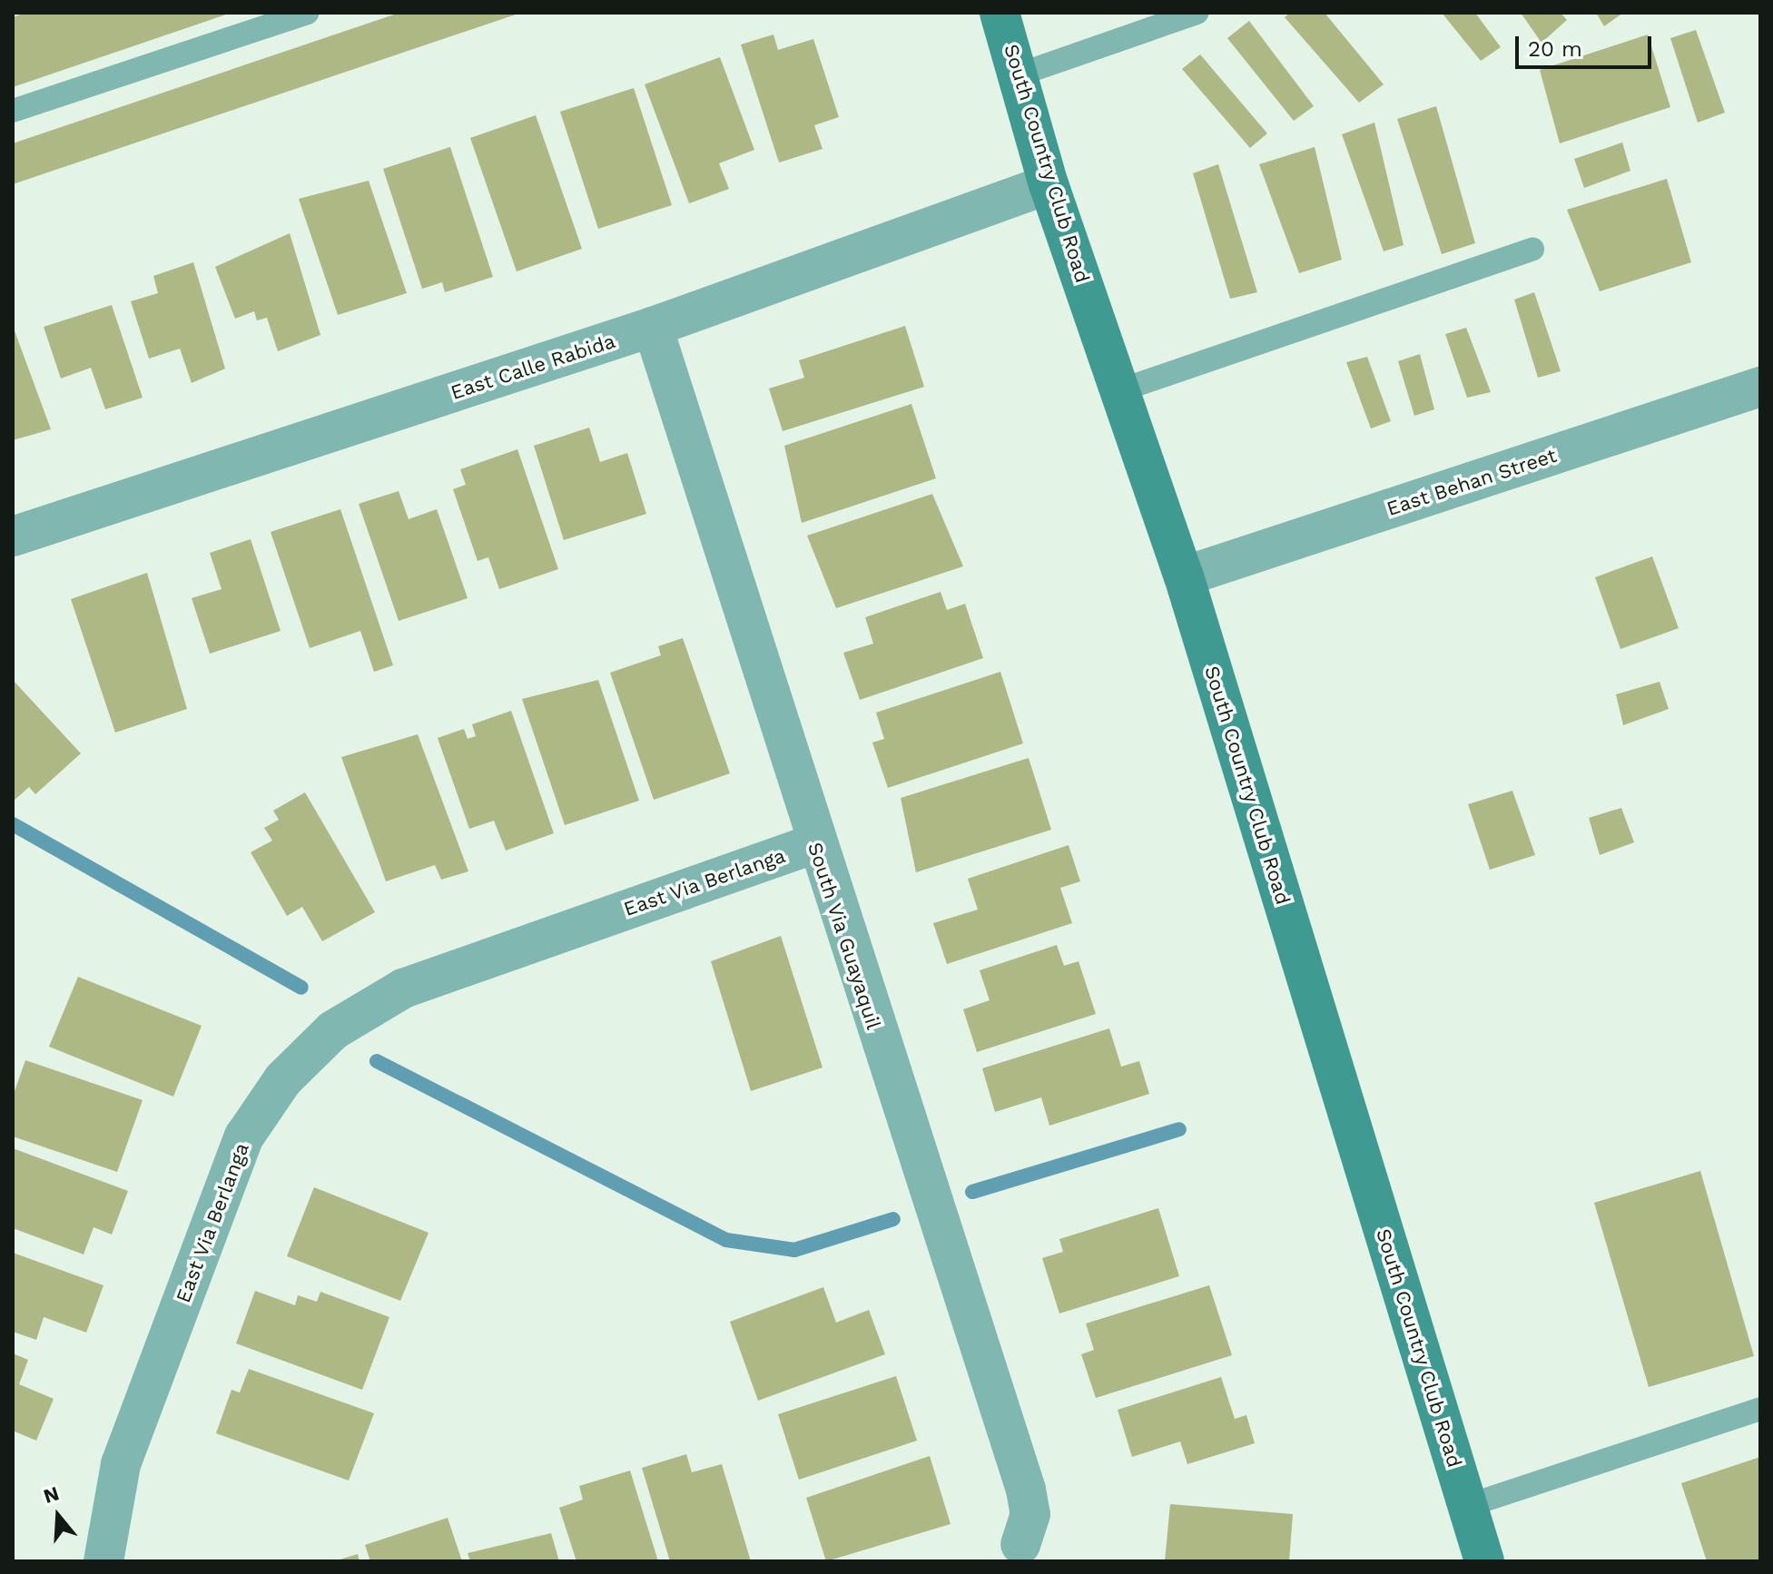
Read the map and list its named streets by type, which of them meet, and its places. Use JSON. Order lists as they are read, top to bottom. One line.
{"streets":{"street":["South Country Club Road","East Calle Rabida","East Behan Street","East Via Berlanga","South Via Guayaquil"]},"crossings":[["South Country Club Road","East Calle Rabida"],["South Country Club Road","East Behan Street"],["East Calle Rabida","South Via Guayaquil"],["East Via Berlanga","South Via Guayaquil"]],"scale_bar":"20 m","north":"top"}
